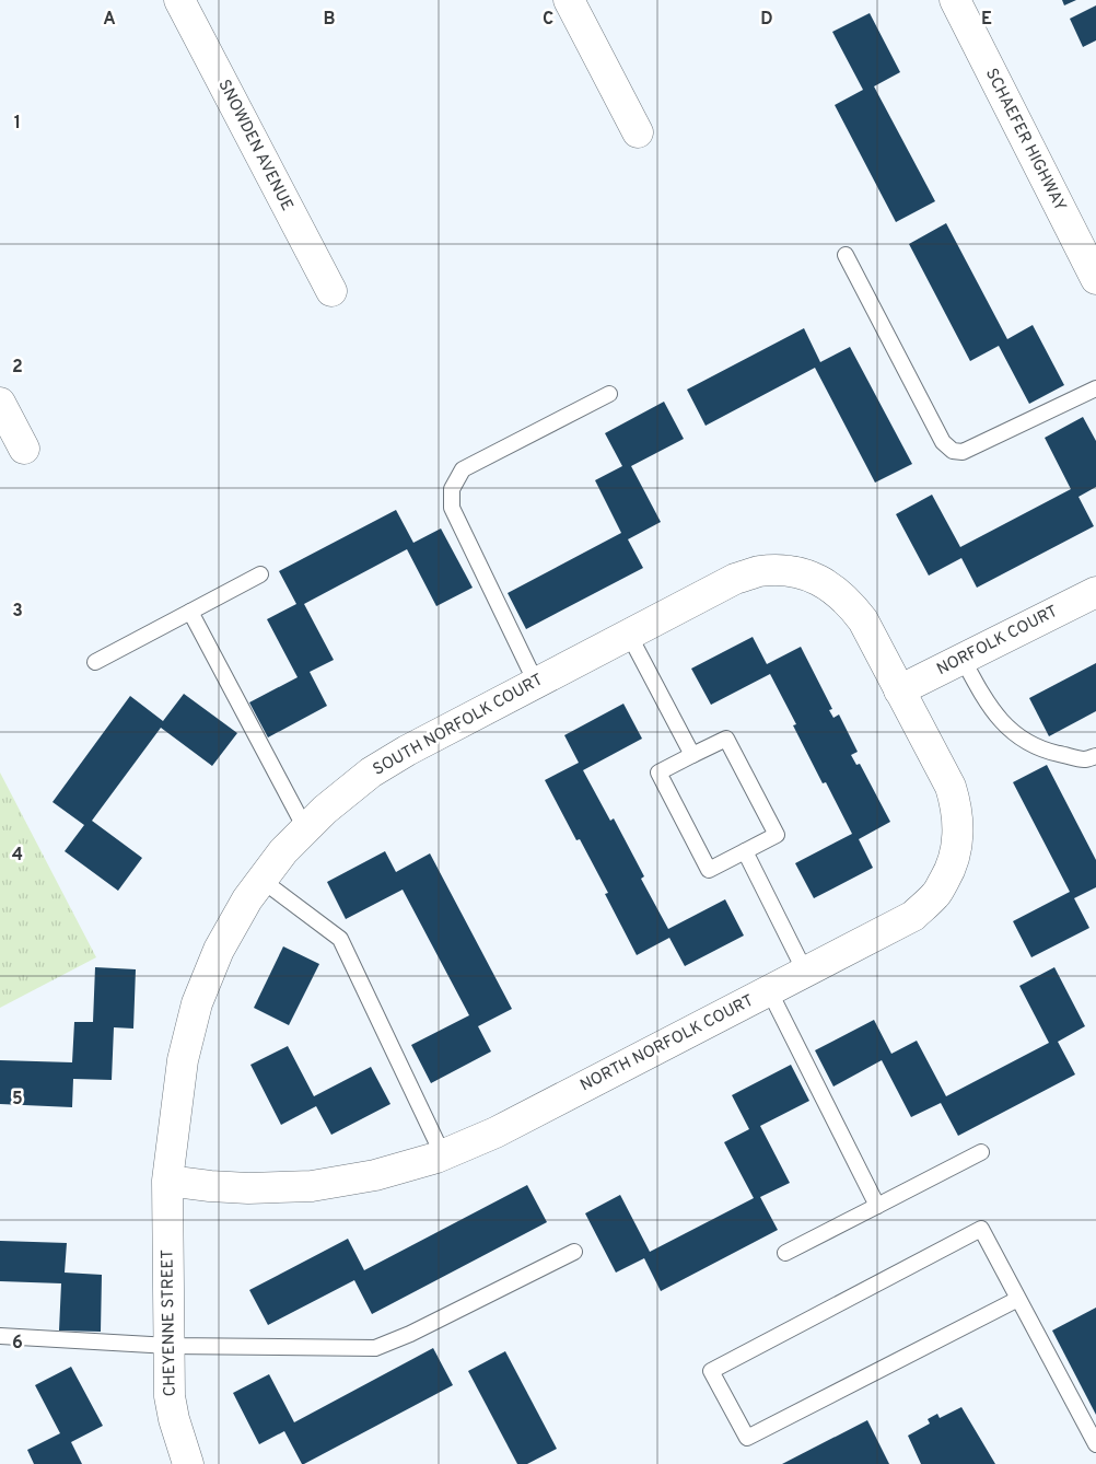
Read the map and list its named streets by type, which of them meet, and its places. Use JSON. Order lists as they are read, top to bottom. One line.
{"streets":{"street":["SCHAEFER HIGHWAY","SNOWDEN AVENUE","NORFOLK COURT","SOUTH NORFOLK COURT","NORTH NORFOLK COURT","CHEYENNE STREET"]},"crossings":[["NORFOLK COURT","SOUTH NORFOLK COURT"],["NORFOLK COURT","NORTH NORFOLK COURT"],["SOUTH NORFOLK COURT","NORTH NORFOLK COURT"],["SOUTH NORFOLK COURT","CHEYENNE STREET"],["NORTH NORFOLK COURT","CHEYENNE STREET"]],"grid":{"columns":["A","B","C","D","E"],"rows":["1","2","3","4","5","6"]}}
